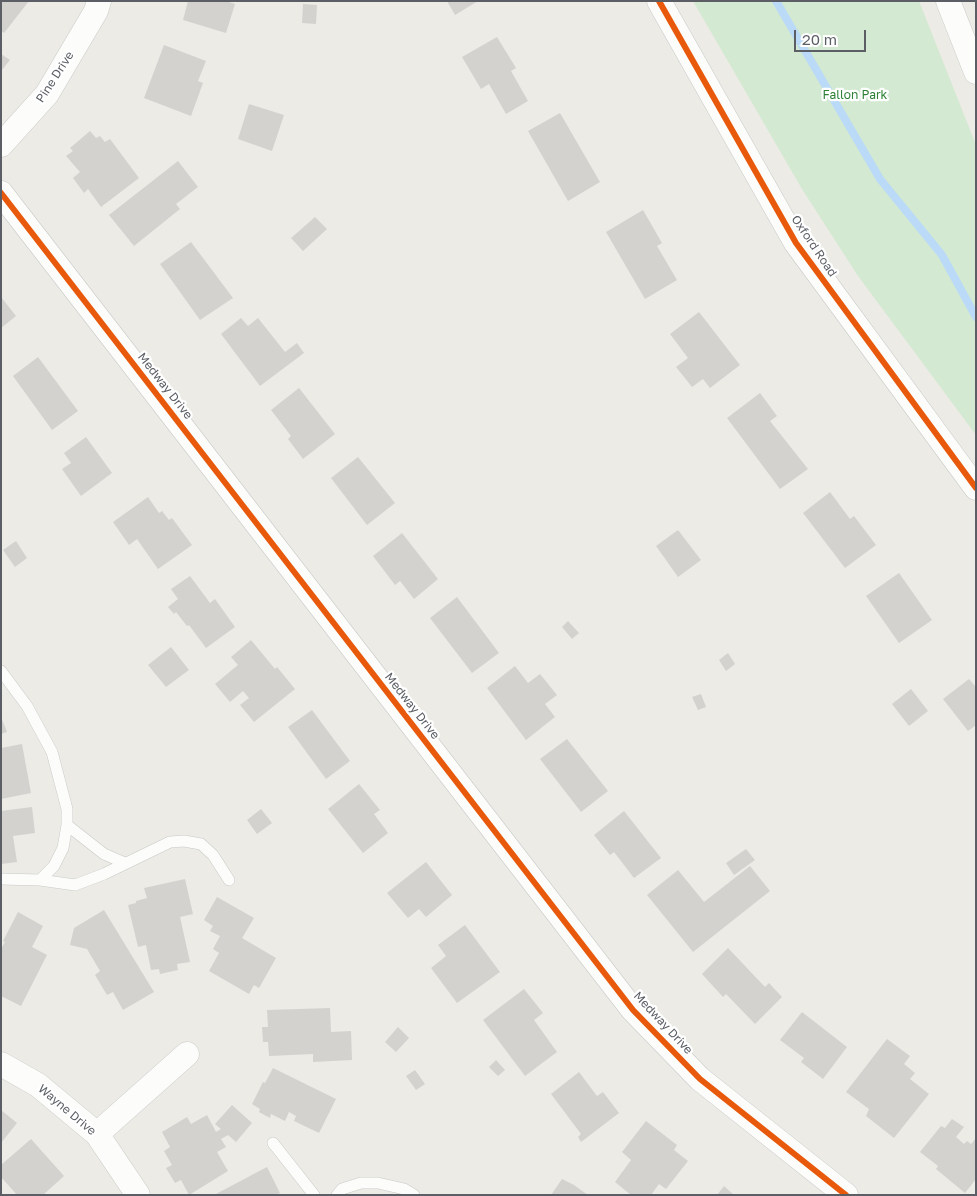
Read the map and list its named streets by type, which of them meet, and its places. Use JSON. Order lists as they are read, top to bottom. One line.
{"streets":{"street":["Pine Drive","Oxford Road","Medway Drive","Wayne Drive"]},"parks":["Fallon Park"],"scale_bar":"20 m"}
